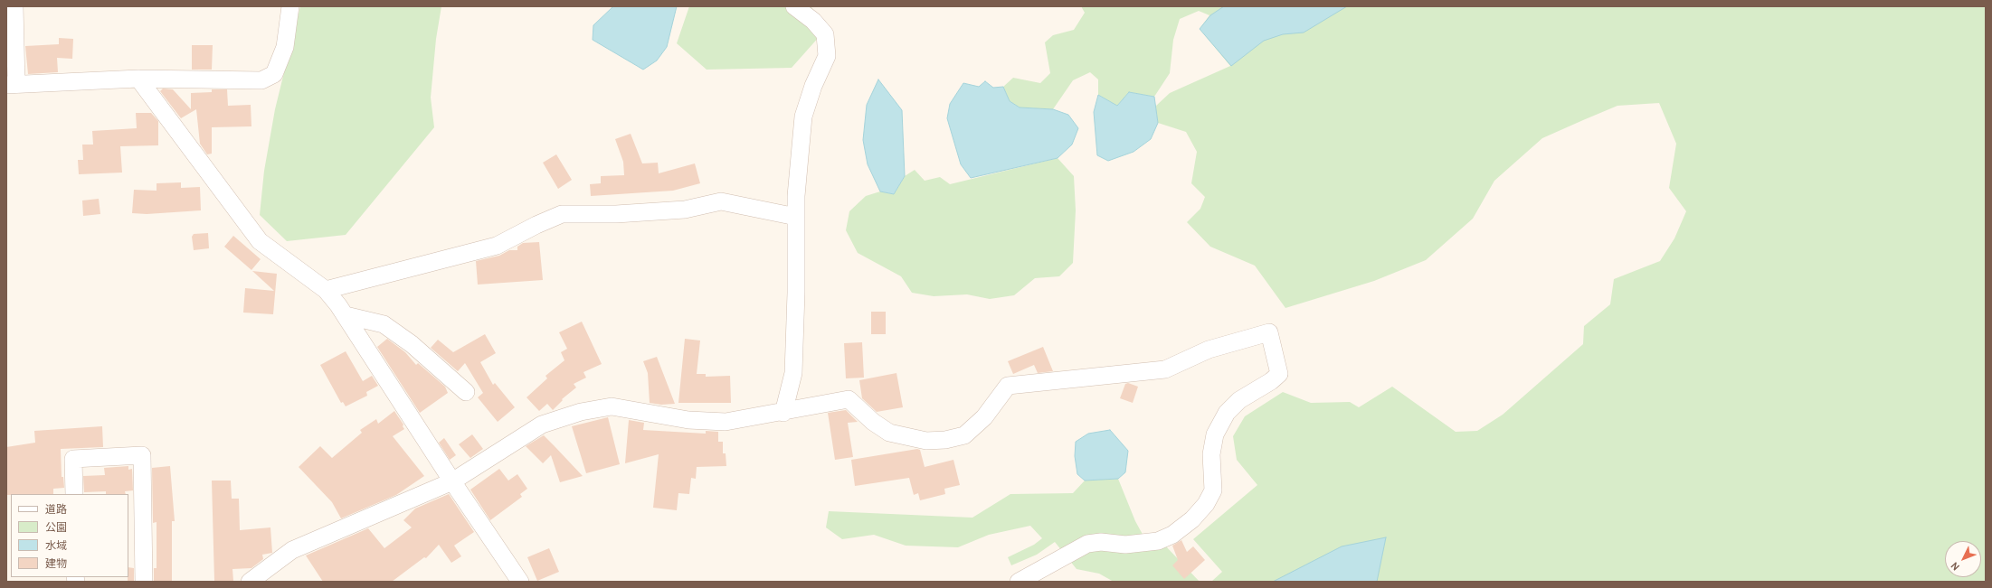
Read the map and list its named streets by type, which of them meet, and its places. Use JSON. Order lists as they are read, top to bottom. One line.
{"legend":["道路","公園","水域","建物"],"north":"bottom left"}
